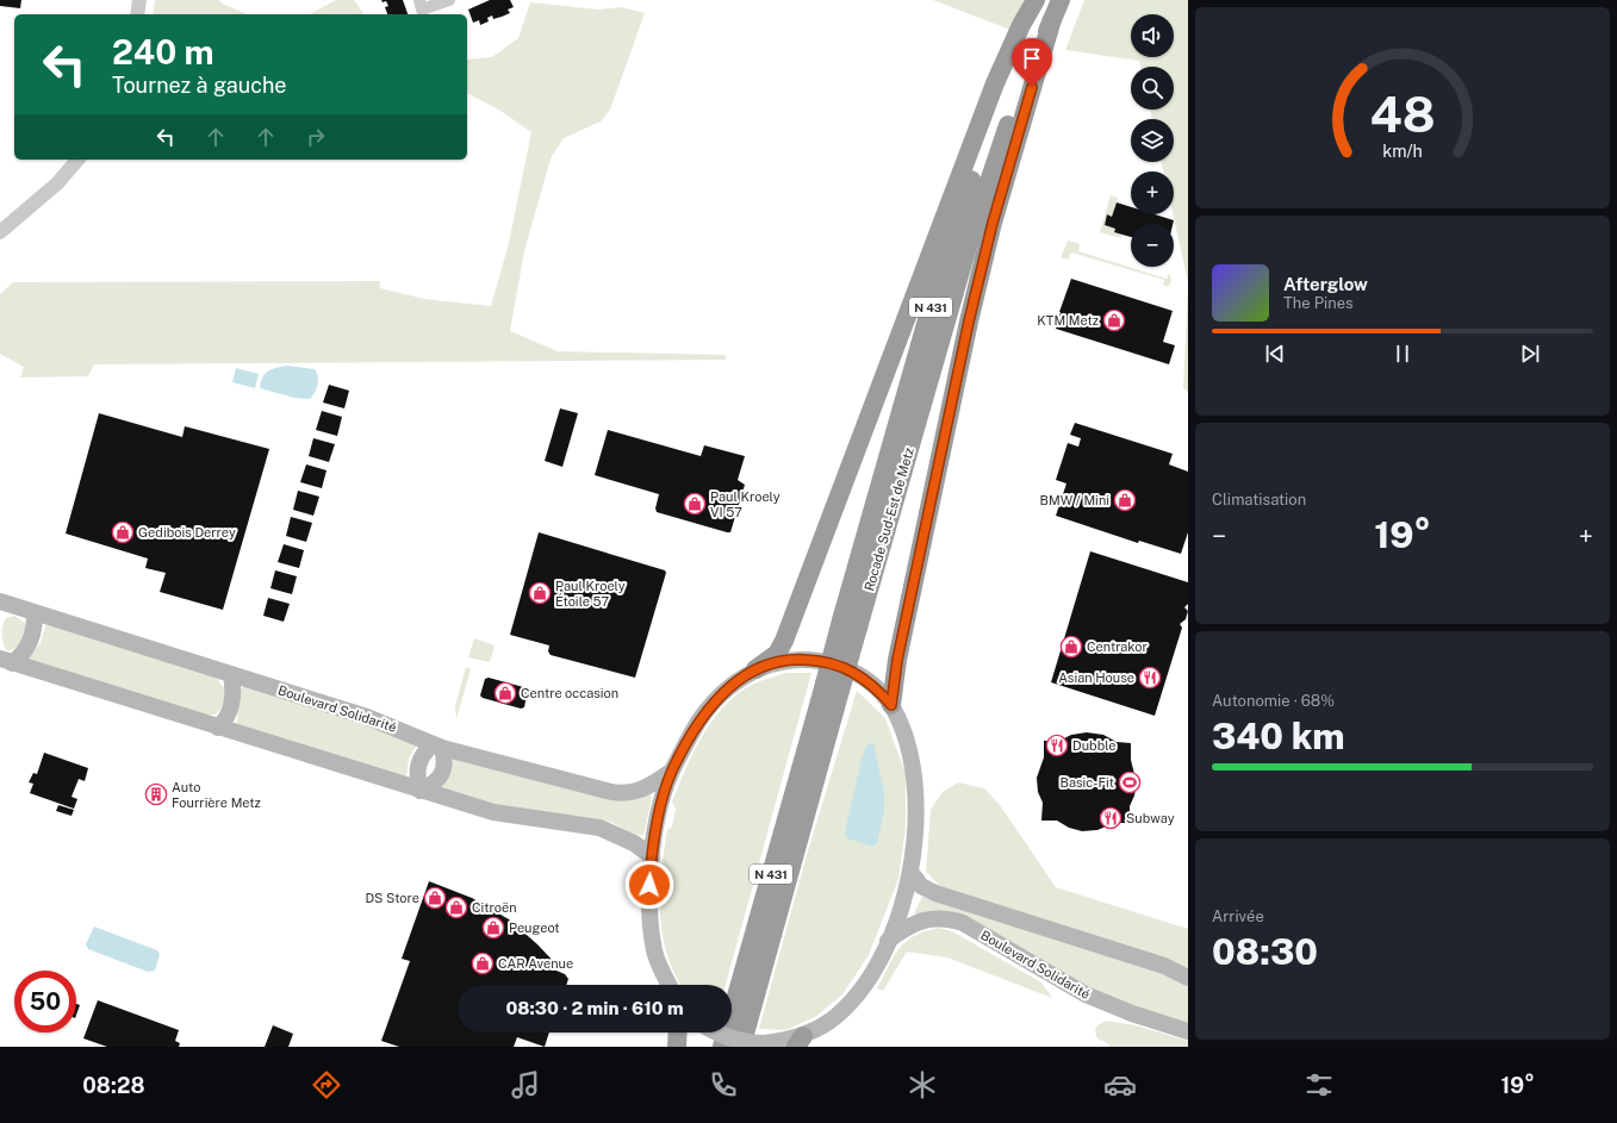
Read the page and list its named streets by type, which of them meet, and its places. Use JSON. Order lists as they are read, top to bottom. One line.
{"streets":{"highway":["N 431","Rocade Sud-Est de Metz"],"main road":["Boulevard Solidarité"]},"places":{"shop":["KTM Metz","BMW / Mini","Paul Kroely VI 57","Gedibois Derrey","Paul Kroely Étoile 57","Centrakor","Centre occasion","DS Store","Citroën","Peugeot","CAR Avenue"],"restaurant":["Asian House","Dubble","Subway"],"sports":["Basic-Fit"],"building":["Auto Fourrière Metz"]},"page":{"map_buttons":["+","−"],"turn":["240 m","Tournez à gauche"],"song":["Afterglow","The Pines"],"tile":["Climatisation",["Autonomie · 68%","340 km"],["Arrivée","08:30"]],"heat":["−","19°","+"],"limit":"50","trip":"08:30 · 2 min · 610 m","tabs":["08:28","19°"],"gauge":["48","km/h"]}}
